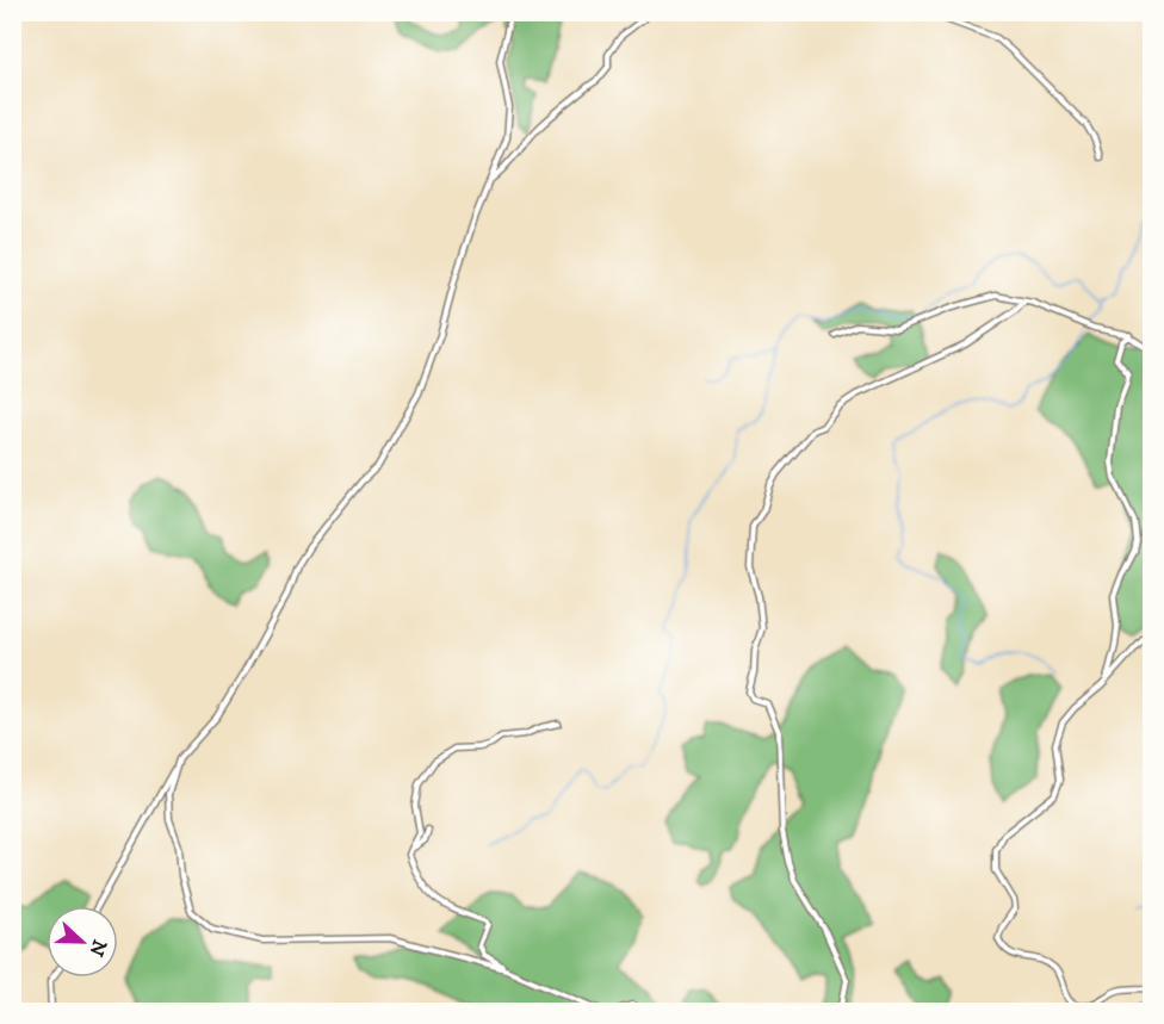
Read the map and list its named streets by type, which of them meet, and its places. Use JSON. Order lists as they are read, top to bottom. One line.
{"north":"right"}
